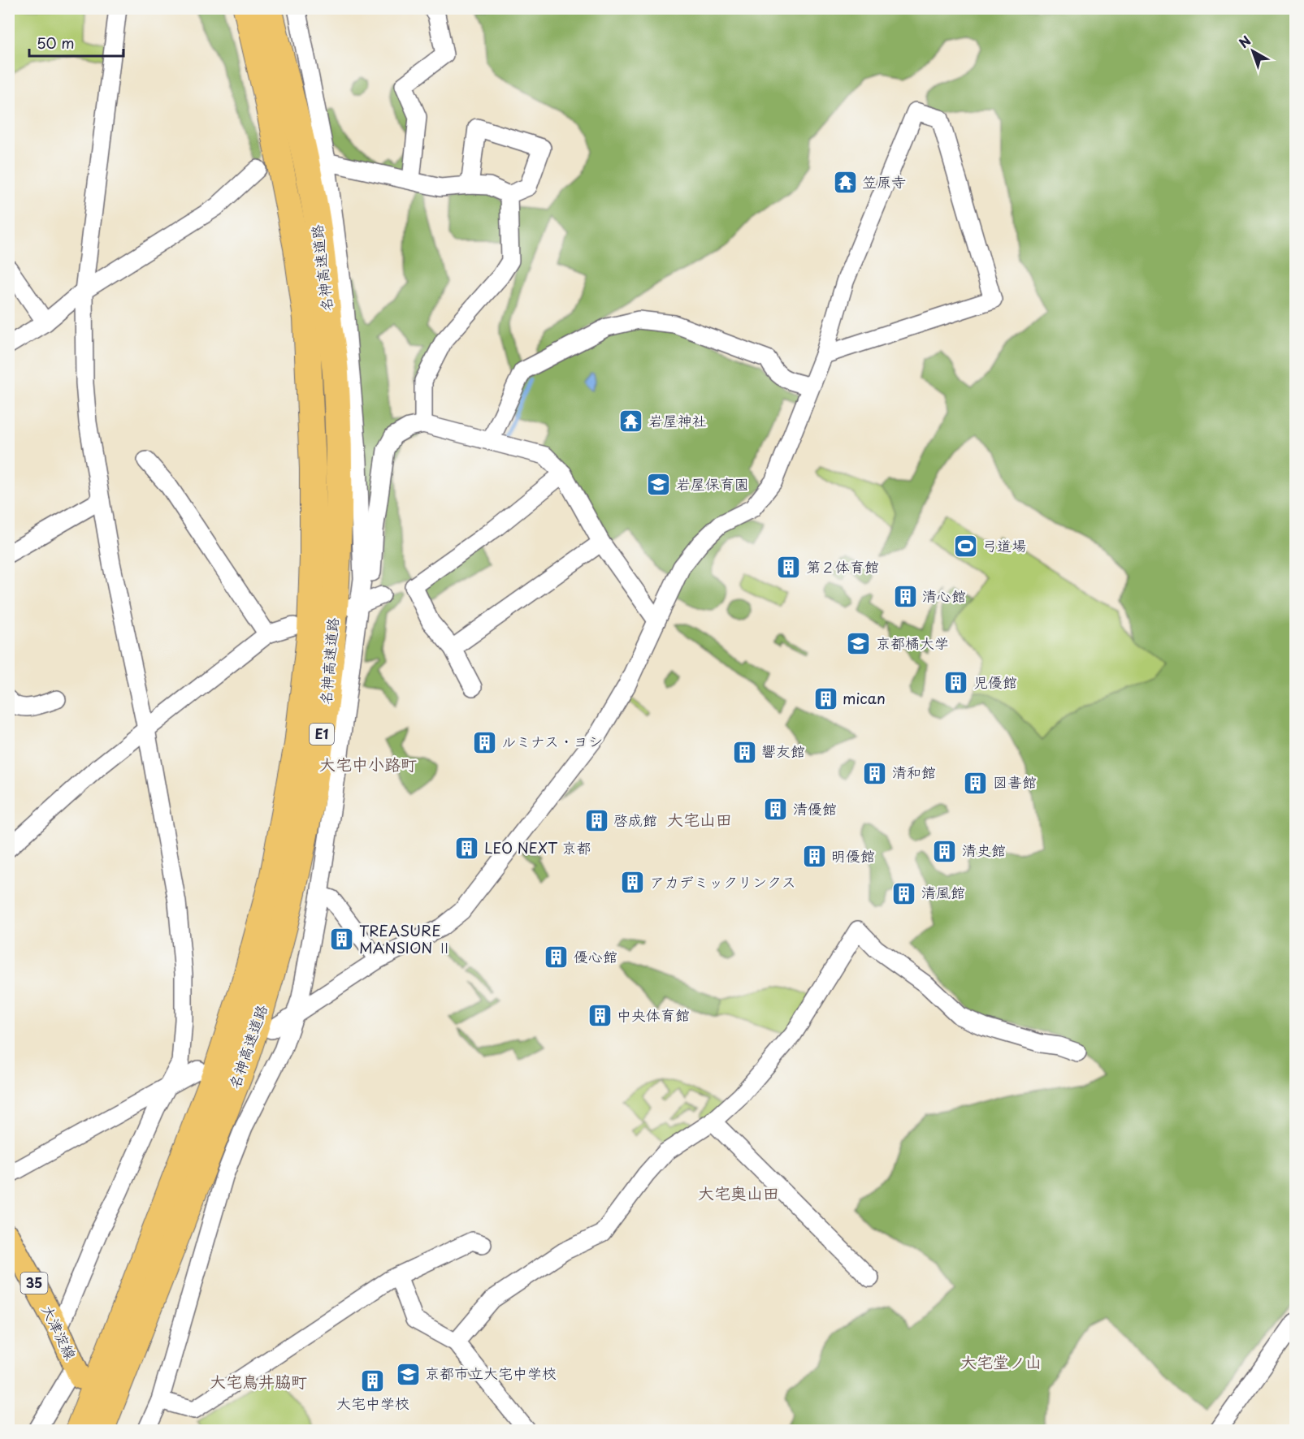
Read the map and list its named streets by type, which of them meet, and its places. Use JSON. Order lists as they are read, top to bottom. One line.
{"streets":{"highway":["名神高速道路","E1"],"main road":["35","大津淀線"]},"districts":["大宅中小路町","大宅山田","大宅奥山田","大宅堂ノ山","大宅鳥井脇町"],"places":{"temple":["笠原寺","岩屋神社"],"school or university":["岩屋保育園","京都橘大学","京都市立大宅中学校"],"sports":["弓道場"],"building":["第２体育館","清心館","児優館","mican","ルミナス・ヨシ","響友館","清和館","図書館","清優館","啓成館","LEO NEXT 京都","清史館","明優館","アカデミックリンクス","清風館","TREASURE MANSION Ⅱ","優心館","中央体育館","大宅中学校"]},"scale_bar":"50 m","north":"top left"}
